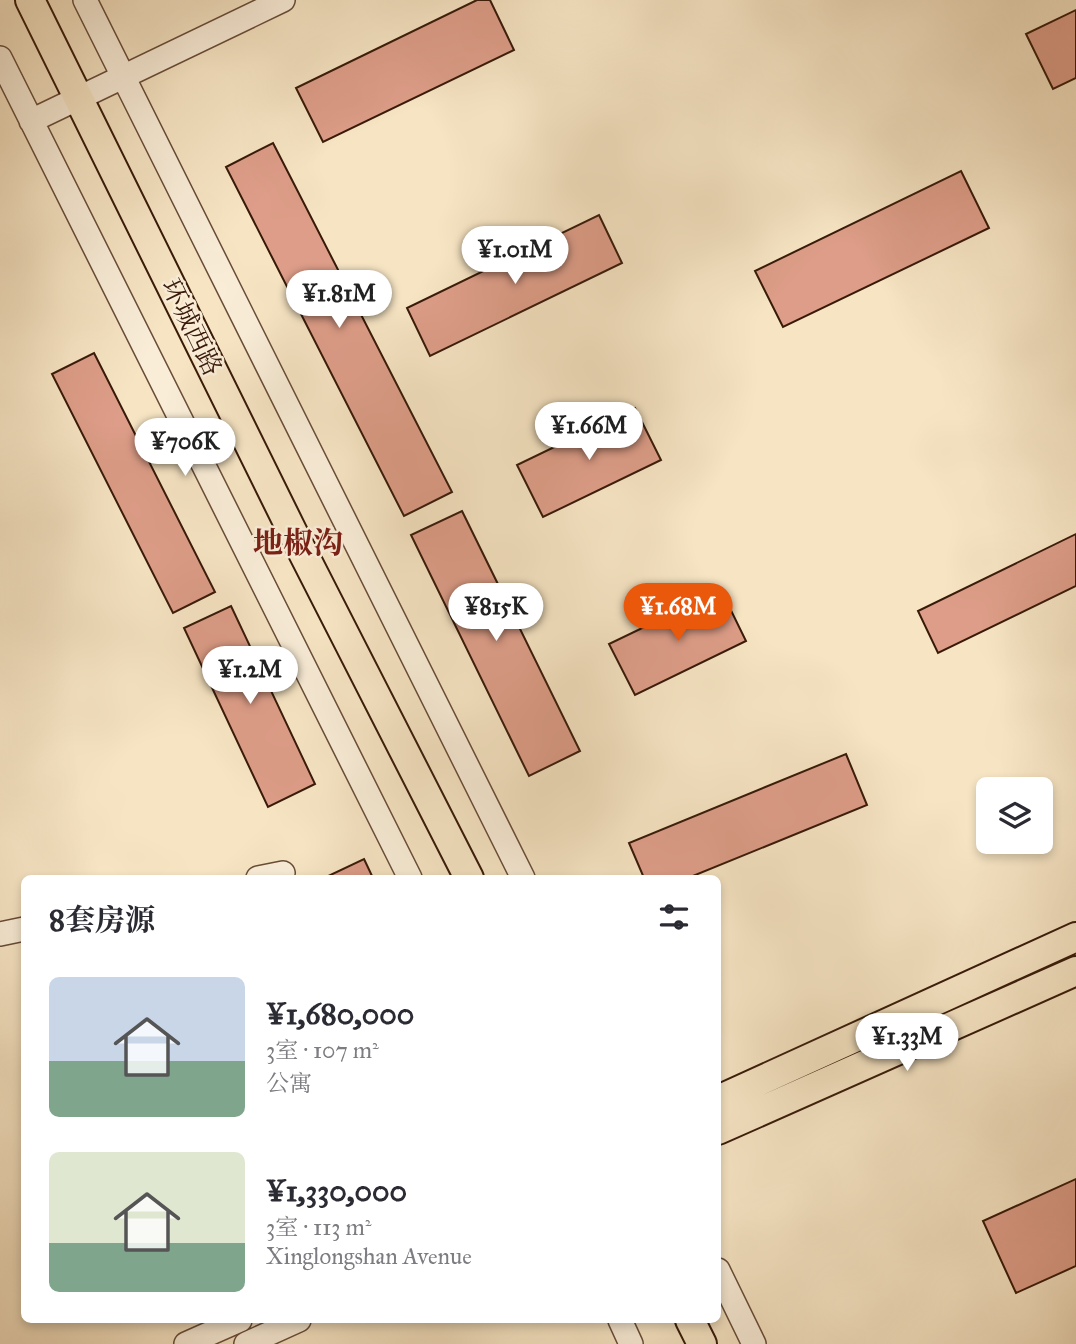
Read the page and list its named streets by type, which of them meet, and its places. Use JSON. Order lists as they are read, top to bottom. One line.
{"streets":{"main road":["环城西路"]},"districts":["地椒沟"],"page":{"price":["¥1.01M","¥1.81M","¥1.66M","¥706K","¥815K","¥1.68M","¥1.2M","¥1.33M"],"heading":"8套房源","list":[{"name":"¥1,680,000","note":"3室 · 107 m² · 公寓"},{"name":"¥1,330,000","note":"3室 · 113 m² · Xinglongshan Avenue"}]}}
